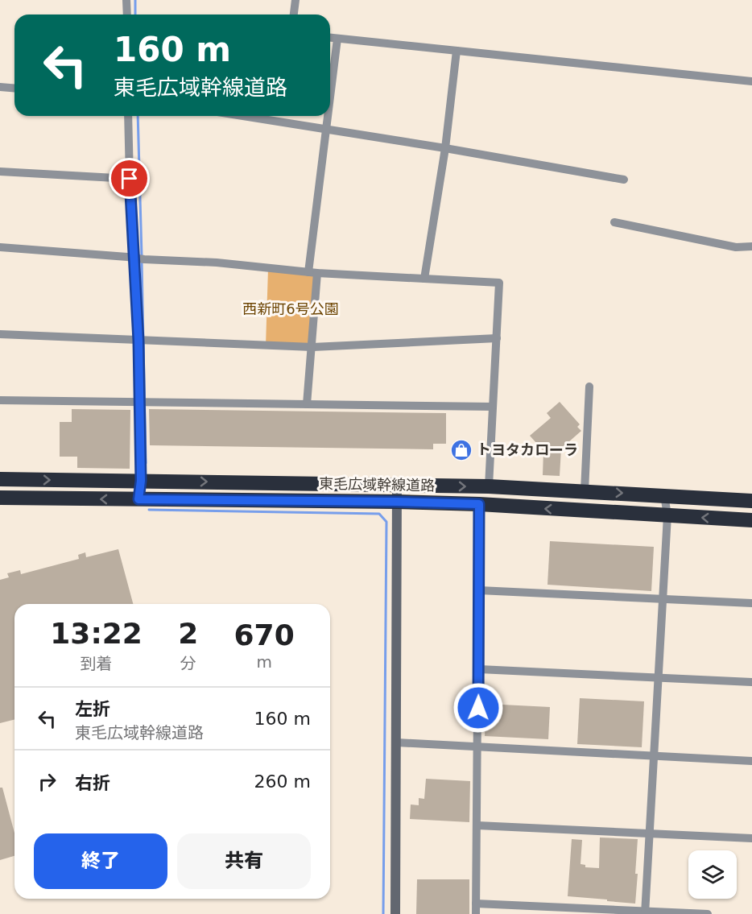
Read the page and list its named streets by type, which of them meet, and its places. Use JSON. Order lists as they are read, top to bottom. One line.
{"streets":{"highway":["東毛広域幹線道路"]},"parks":["西新町6号公園"],"places":{"shop":["トヨタカローラ"]},"page":{"turn":["160 m","東毛広域幹線道路"],"eta":["13:22","到着","2","分","670","m"],"list":[{"name":"左折","note":"東毛広域幹線道路","value":"160 m"},{"name":"右折","value":"260 m"}],"buttons":["終了","共有"]}}
